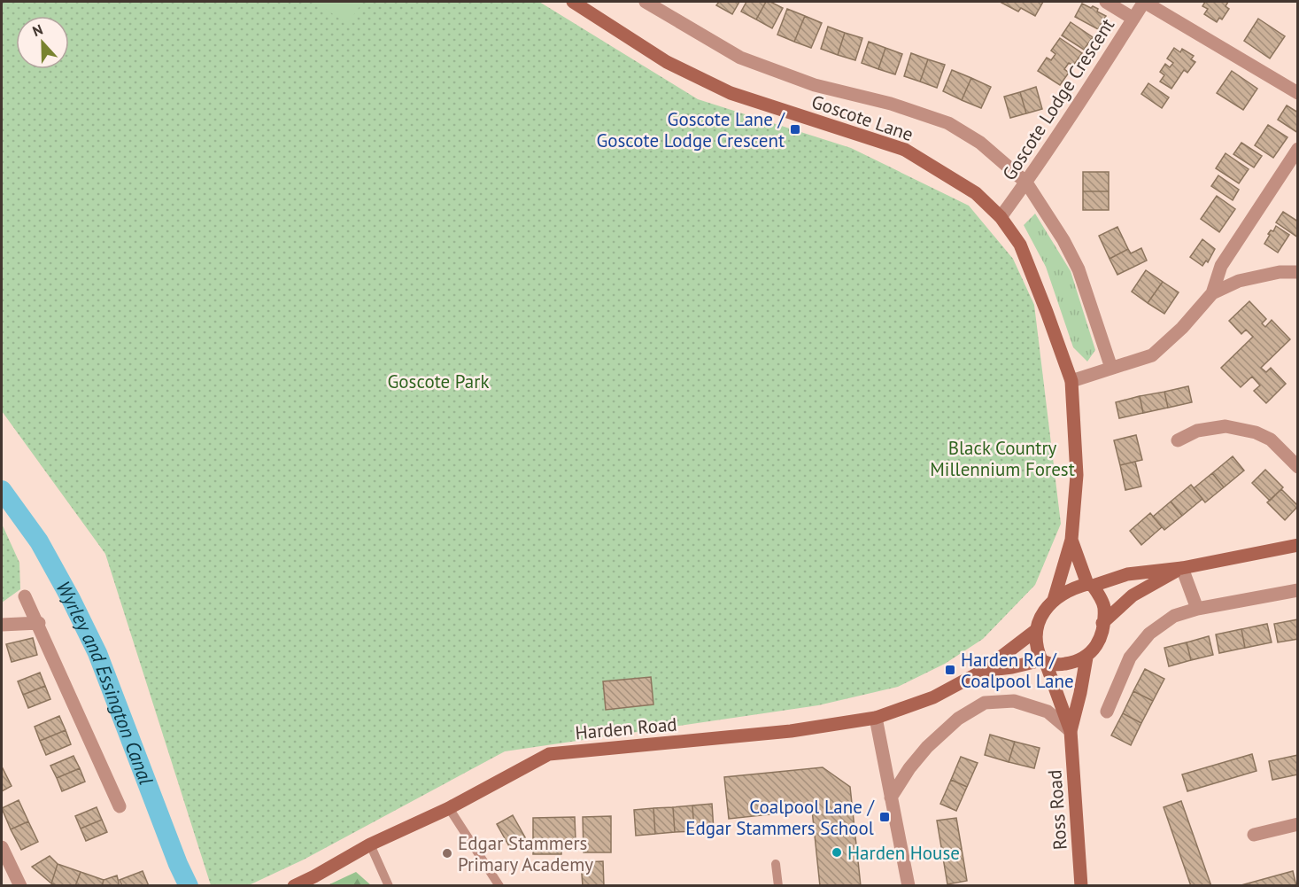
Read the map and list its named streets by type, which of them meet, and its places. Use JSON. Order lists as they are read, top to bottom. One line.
{"streets":{"street":["Goscote Lodge Crescent","Goscote Lane","Harden Road","Ross Road"]},"crossings":[["Goscote Lodge Crescent","Goscote Lane"],["Goscote Lane","Harden Road"],["Goscote Lane","Ross Road"],["Harden Road","Ross Road"]],"water":["Wyrley and Essington Canal"],"parks":["Goscote Park","Black Country Millennium Forest"],"places":{"transit":["Goscote Lane / Goscote Lodge Crescent","Harden Rd / Coalpool Lane","Coalpool Lane / Edgar Stammers School"],"other":["Harden House","Edgar Stammers Primary Academy"]},"north":"top"}
